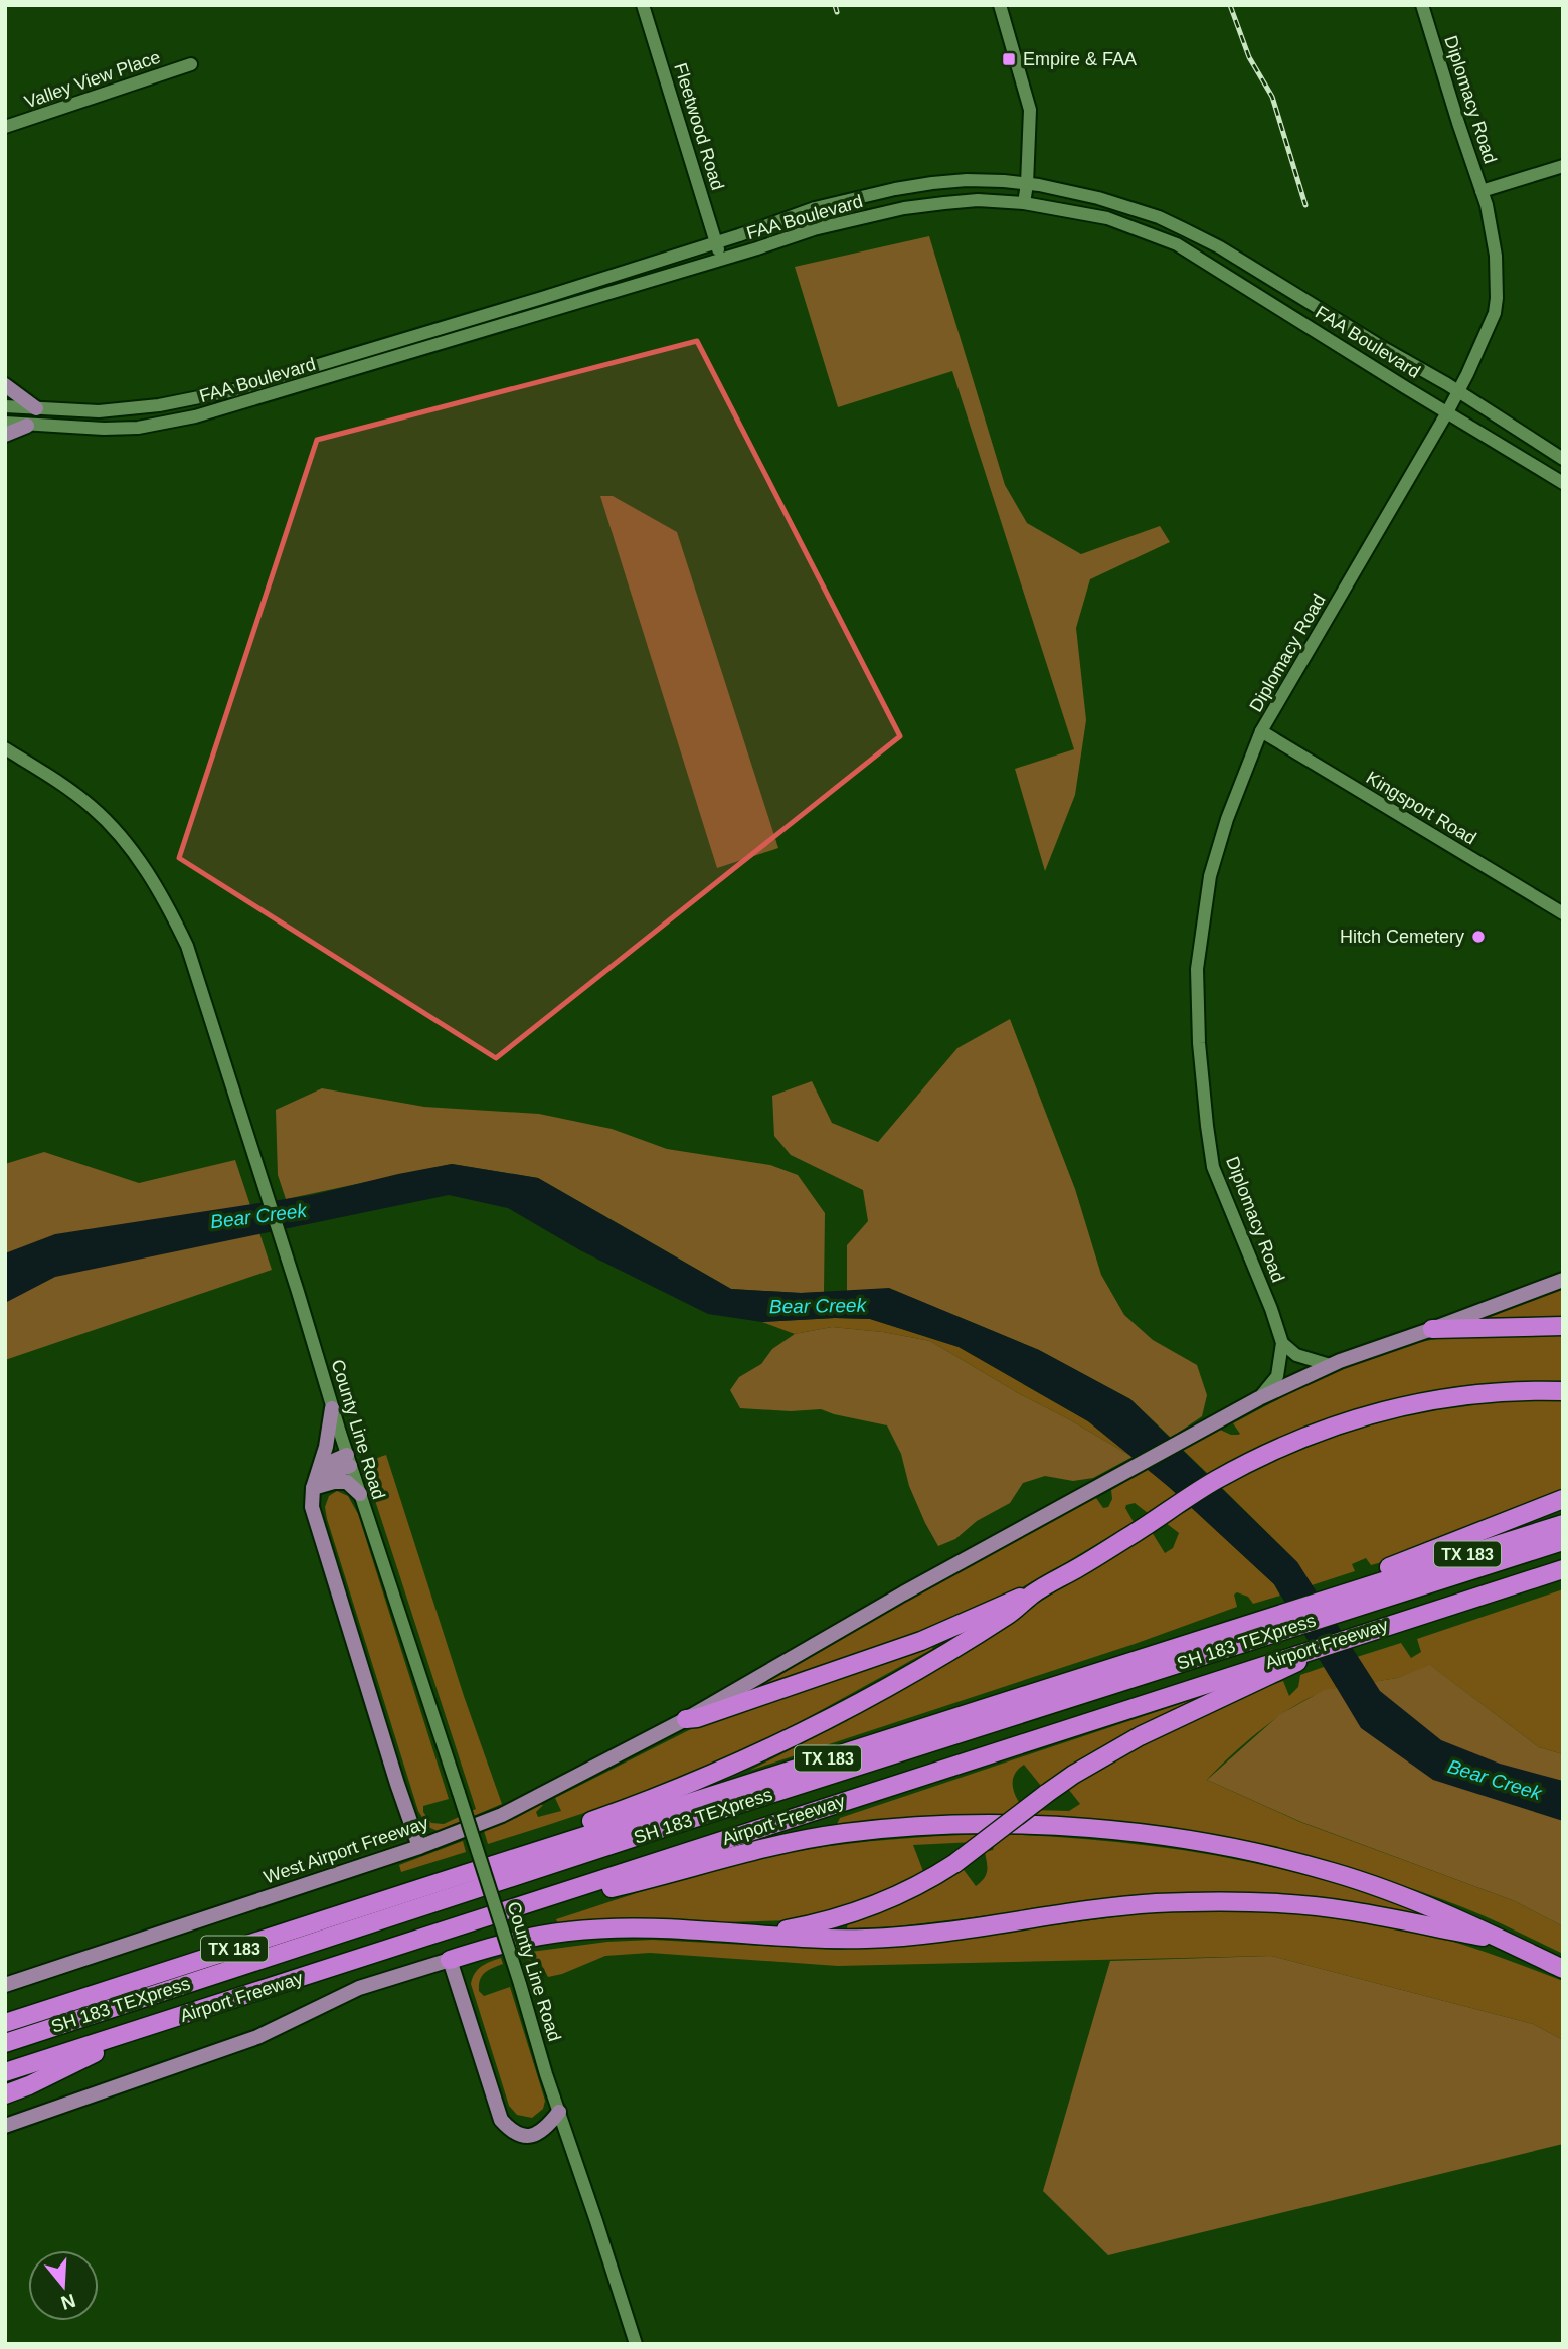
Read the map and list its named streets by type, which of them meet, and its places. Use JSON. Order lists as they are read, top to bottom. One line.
{"streets":{"highway":["TX 183","SH 183 TEXpress","Airport Freeway"],"main road":["West Airport Freeway"],"street":["Valley View Place","Diplomacy Road","Fleetwood Road","FAA Boulevard","Kingsport Road","County Line Road"]},"crossings":[["Diplomacy Road","FAA Boulevard"],["Diplomacy Road","Kingsport Road"],["Fleetwood Road","FAA Boulevard"],["SH 183 TEXpress","Airport Freeway"]],"water":["Bear Creek"],"places":{"transit":["Empire & FAA"],"other":["Hitch Cemetery"]},"north":"bottom"}
